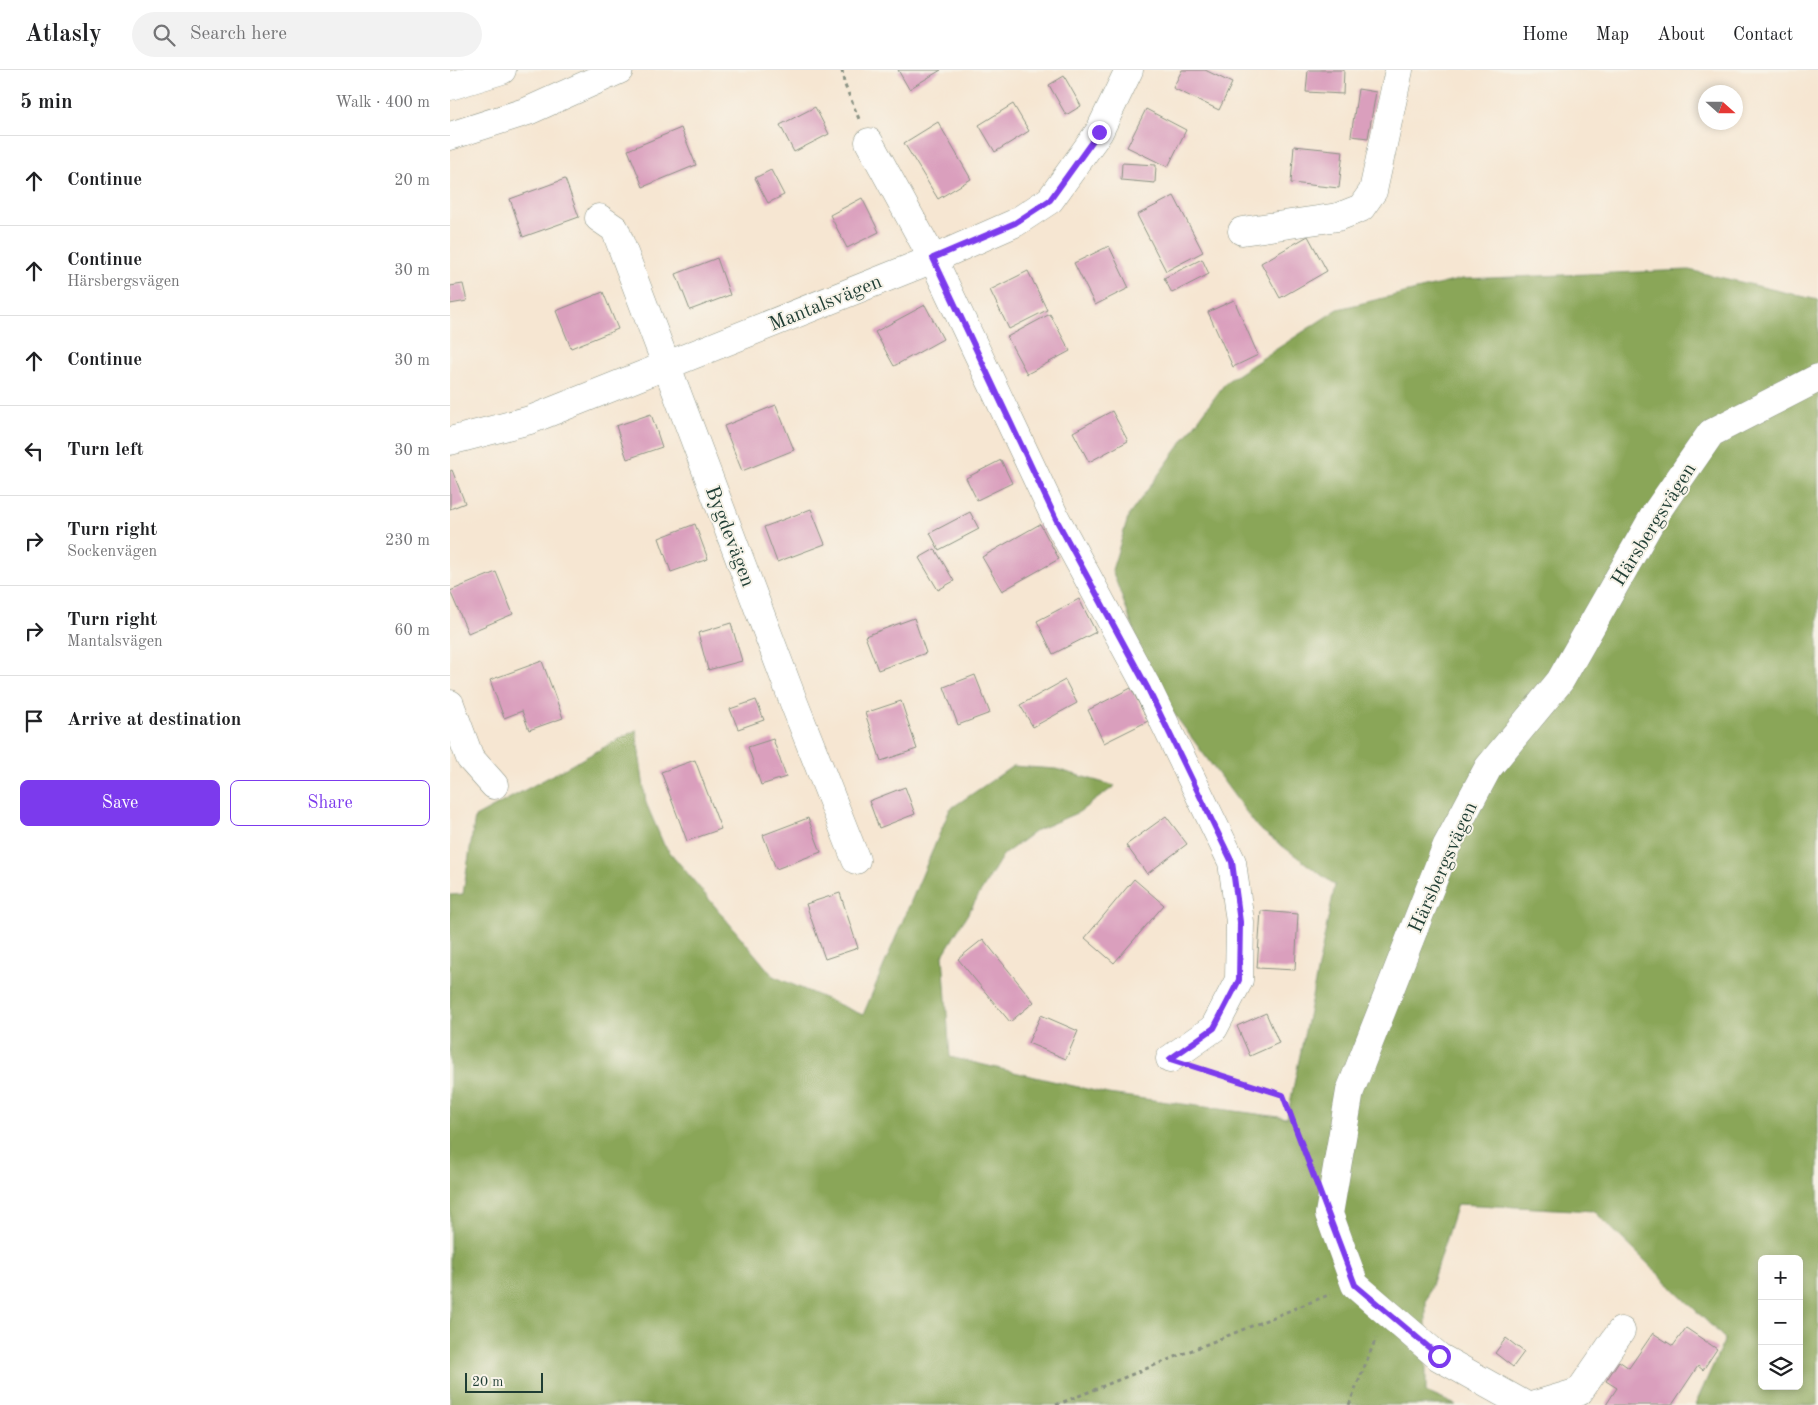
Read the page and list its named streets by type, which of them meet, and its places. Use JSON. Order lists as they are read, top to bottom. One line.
{"streets":{"street":["Mantalsvägen","Härsbergsvägen","Bygdevägen"]},"crossings":[["Mantalsvägen","Bygdevägen"]],"scale_bar":"20 m","north":"right","page":{"header":"Atlasly","search":"Search here","nav":["Home","Map","About","Contact"],"heading":["5 min","Walk · 400 m"],"list":[["Continue","20 m"],["Continue","Härsbergsvägen","30 m"],["Continue","30 m"],["Turn left","30 m"],["Turn right","Sockenvägen","230 m"],["Turn right","Mantalsvägen","60 m"],"Arrive at destination"],"buttons":["Save","Share"],"map_buttons":["+","−"],"scale":"20 m"}}
